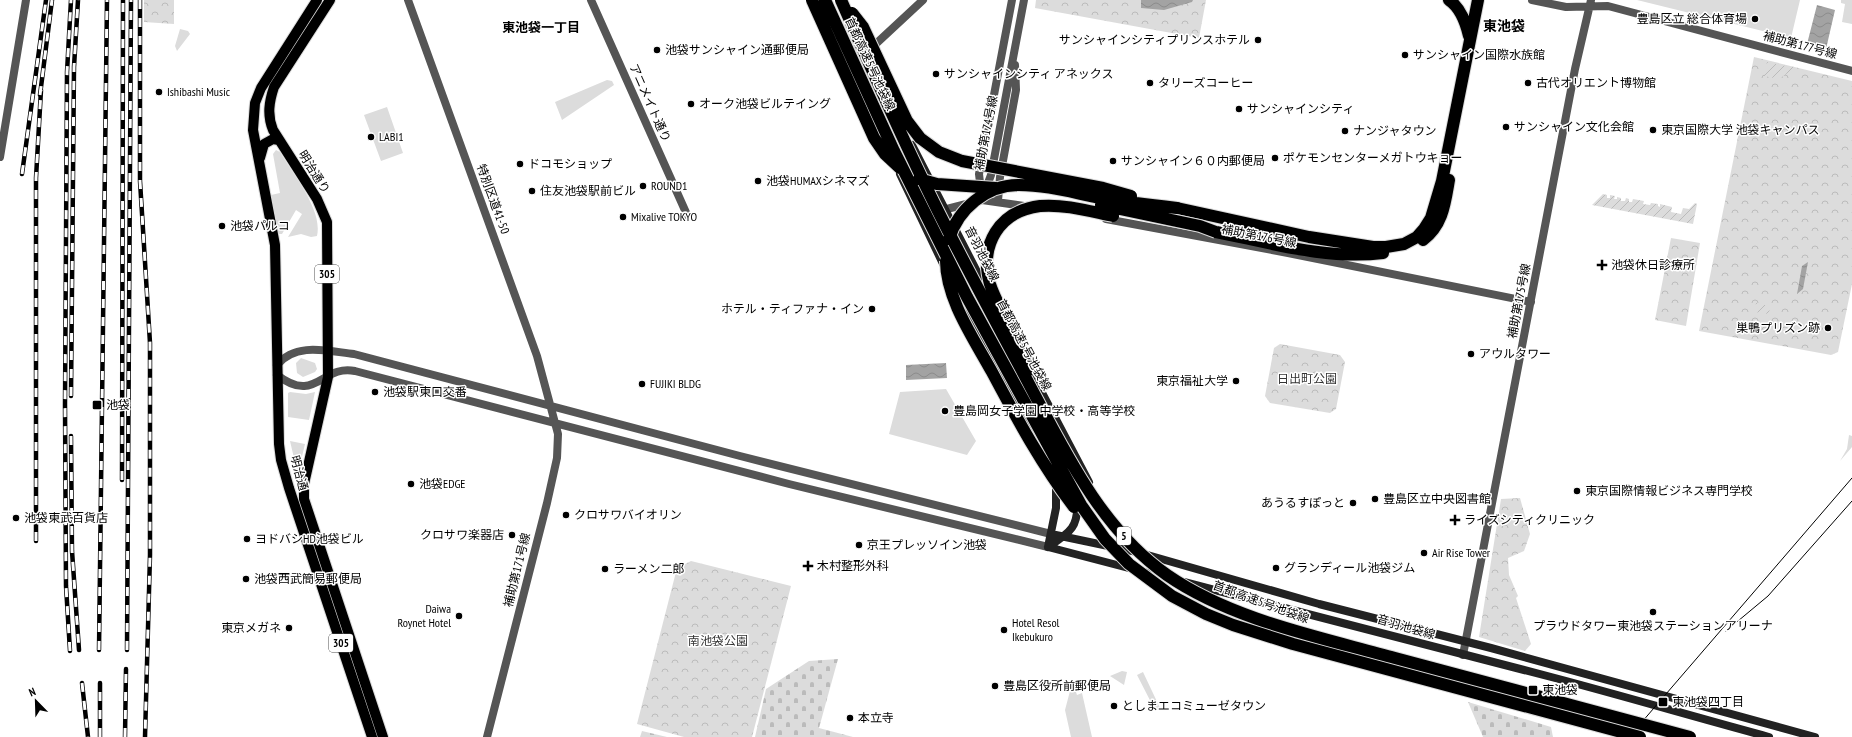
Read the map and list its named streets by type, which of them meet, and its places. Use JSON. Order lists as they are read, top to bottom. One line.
{"streets":{"highway":["首都高速5号池袋線","5"],"main road":["明治通り","音羽池袋線","305","明治通"],"street":["補助第177号線","アニメイト通り","補助第174号線","特別区道41-50","補助第176号線","補助第175号線","補助第171号線"]},"crossings":[["補助第177号線","補助第175号線"],["首都高速5号池袋線","音羽池袋線"],["補助第174号線","補助第176号線"],["明治通り","明治通"],["特別区道41-50","補助第171号線"],["補助第176号線","補助第175号線"],["音羽池袋線","補助第175号線"],["305","明治通"]],"districts":["東池袋","東池袋一丁目"],"parks":["日出町公園","南池袋公園"],"places":{"other":["豊島区立 総合体育場","サンシャインシティプリンスホテル","池袋サンシャイン通郵便局","サンシャイン国際水族館","サンシャインシティ アネックス","タリーズコーヒー","古代オリエント博物館","Ishibashi Music","オーク池袋ビルテイング","サンシャインシティ","サンシャイン文化会館","東京国際大学 池袋キャンパス","ナンジャタウン","LABI1","ポケモンセンターメガトウキョー","サンシャイン６０内郵便局","ドコモショップ","池袋HUMAXシネマズ","ROUND1","住友池袋駅前ビル","Mixalive TOKYO","池袋パルコ","ホテル・ティファナ・イン","巣鴨プリズン跡","アウルタワー","東京福祉大学","FUJIKI BLDG","池袋駅東口交番","豊島岡女子学園 中学校・高等学校","池袋EDGE","東京国際情報ビジネス専門学校","豊島区立中央図書館","あうるすぽっと","クロサワバイオリン","池袋東武百貨店","クロサワ楽器店","ヨドバシHD池袋ビル","京王プレッソイン池袋","Air Rise Tower","グランディール池袋ジム","ラーメン二郎","池袋西武簡易郵便局","プラウドタワー東池袋ステーションアリーナ","Daiwa Roynet Hotel","東京メガネ","Hotel Resol Ikebukuro","豊島区役所前郵便局","としまエコミューゼタウン","本立寺"],"health":["池袋休日診療所","ライズシティクリニック","木村整形外科"],"transit":["池袋","東池袋","東池袋四丁目"]},"north":"top left"}
